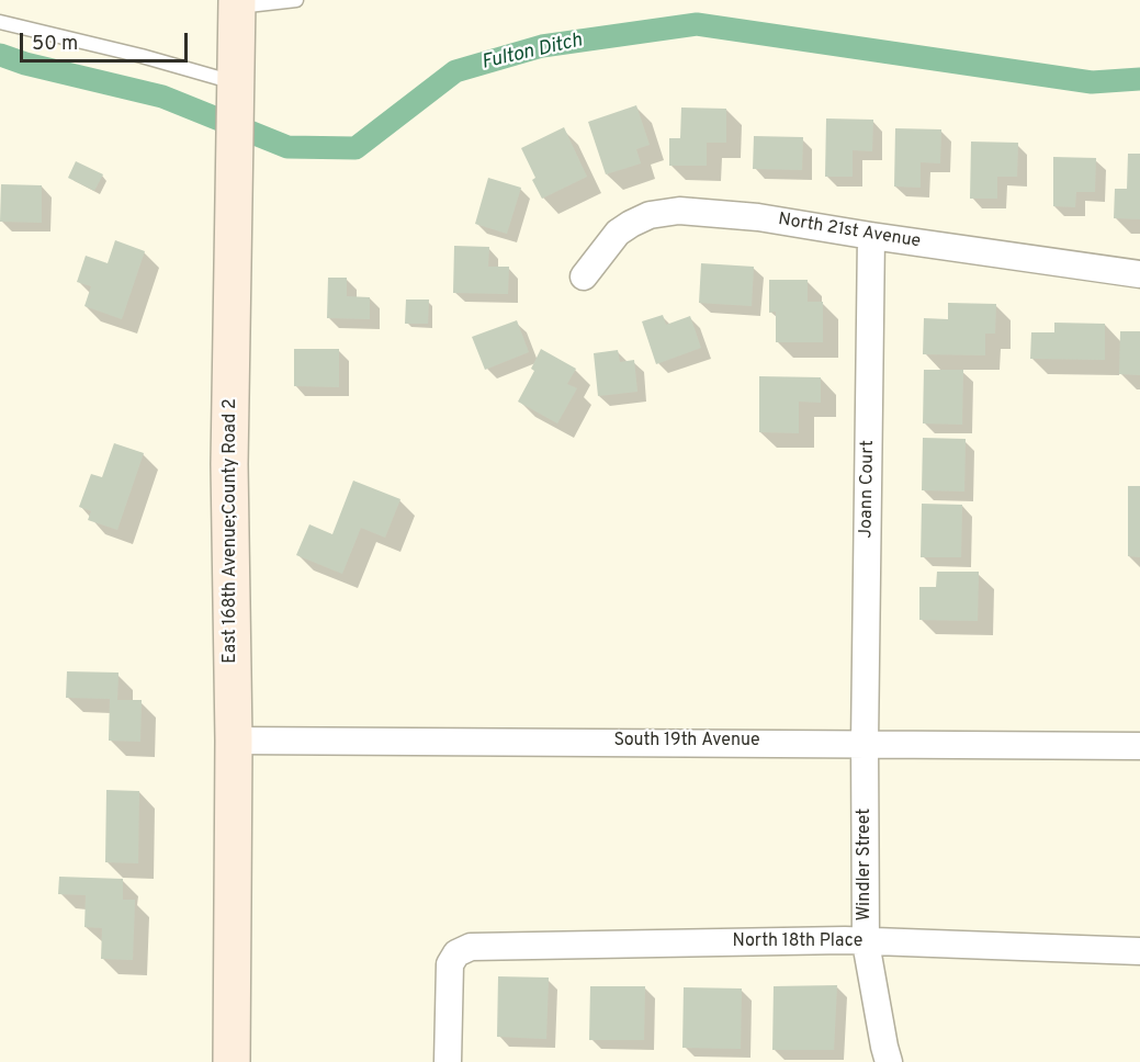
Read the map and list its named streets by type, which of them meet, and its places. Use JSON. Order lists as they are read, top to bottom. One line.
{"streets":{"main road":["East 168th Avenue;County Road 2"],"street":["North 21st Avenue","Joann Court","South 19th Avenue","Windler Street","North 18th Place"]},"crossings":[["North 21st Avenue","Joann Court"],["Joann Court","South 19th Avenue"],["Joann Court","Windler Street"],["East 168th Avenue;County Road 2","South 19th Avenue"],["South 19th Avenue","Windler Street"],["Windler Street","North 18th Place"]],"water":["Fulton Ditch"],"scale_bar":"50 m"}
